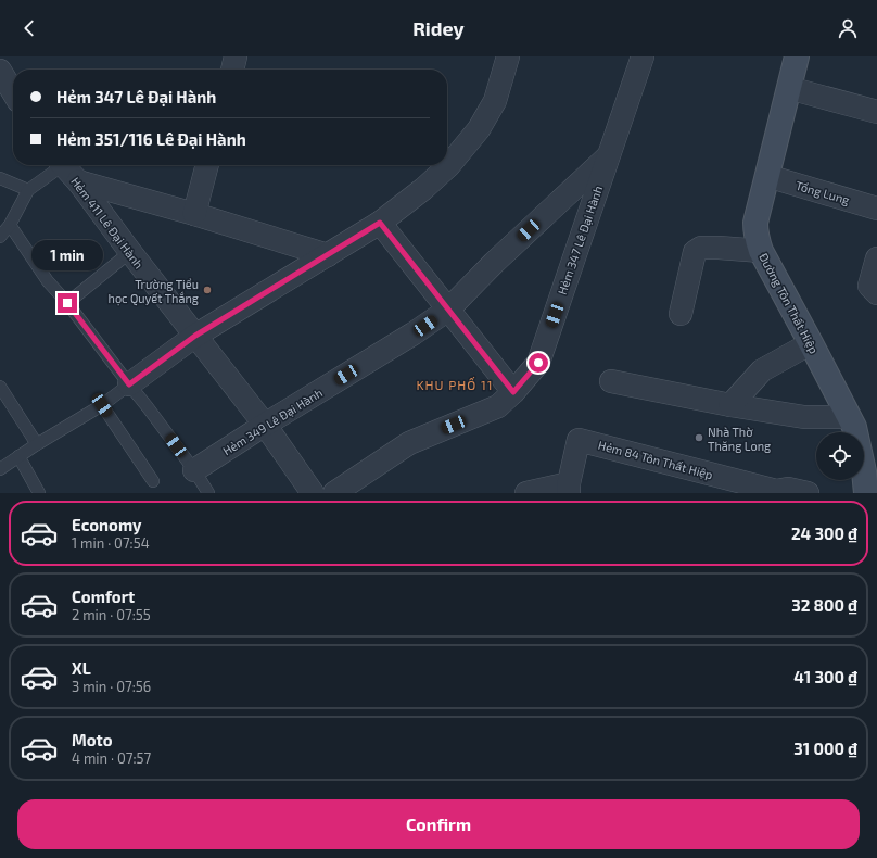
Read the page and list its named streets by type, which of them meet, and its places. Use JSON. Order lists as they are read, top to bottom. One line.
{"streets":{"street":["Tổng Lung","Hẻm 411 Lê Đại Hành","Hẻm 347 Lê Đại Hành","Đường Tôn Thất Hiệp","Hẻm 349 Lê Đại Hành","Hẻm 84 Tôn Thất Hiệp"]},"crossings":[["Tổng Lung","Đường Tôn Thất Hiệp"],["Hẻm 411 Lê Đại Hành","Hẻm 349 Lê Đại Hành"],["Hẻm 347 Lê Đại Hành","Hẻm 349 Lê Đại Hành"]],"districts":["KHU PHỐ 11"],"places":["Trường Tiểu học Quyết Thắng","Nhà Thờ Thăng Long"],"page":{"header":"Ridey","banner":["Hẻm 347 Lê Đại Hành","Hẻm 351/116 Lê Đại Hành"],"bubble":"1 min","list":[{"name":"Economy","note":"1 min · 07:54","value":"24 300 ₫"},{"name":"Comfort","note":"2 min · 07:55","value":"32 800 ₫"},{"name":"XL","note":"3 min · 07:56","value":"41 300 ₫"},{"name":"Moto","note":"4 min · 07:57","value":"31 000 ₫"}],"buttons":"Confirm"}}
